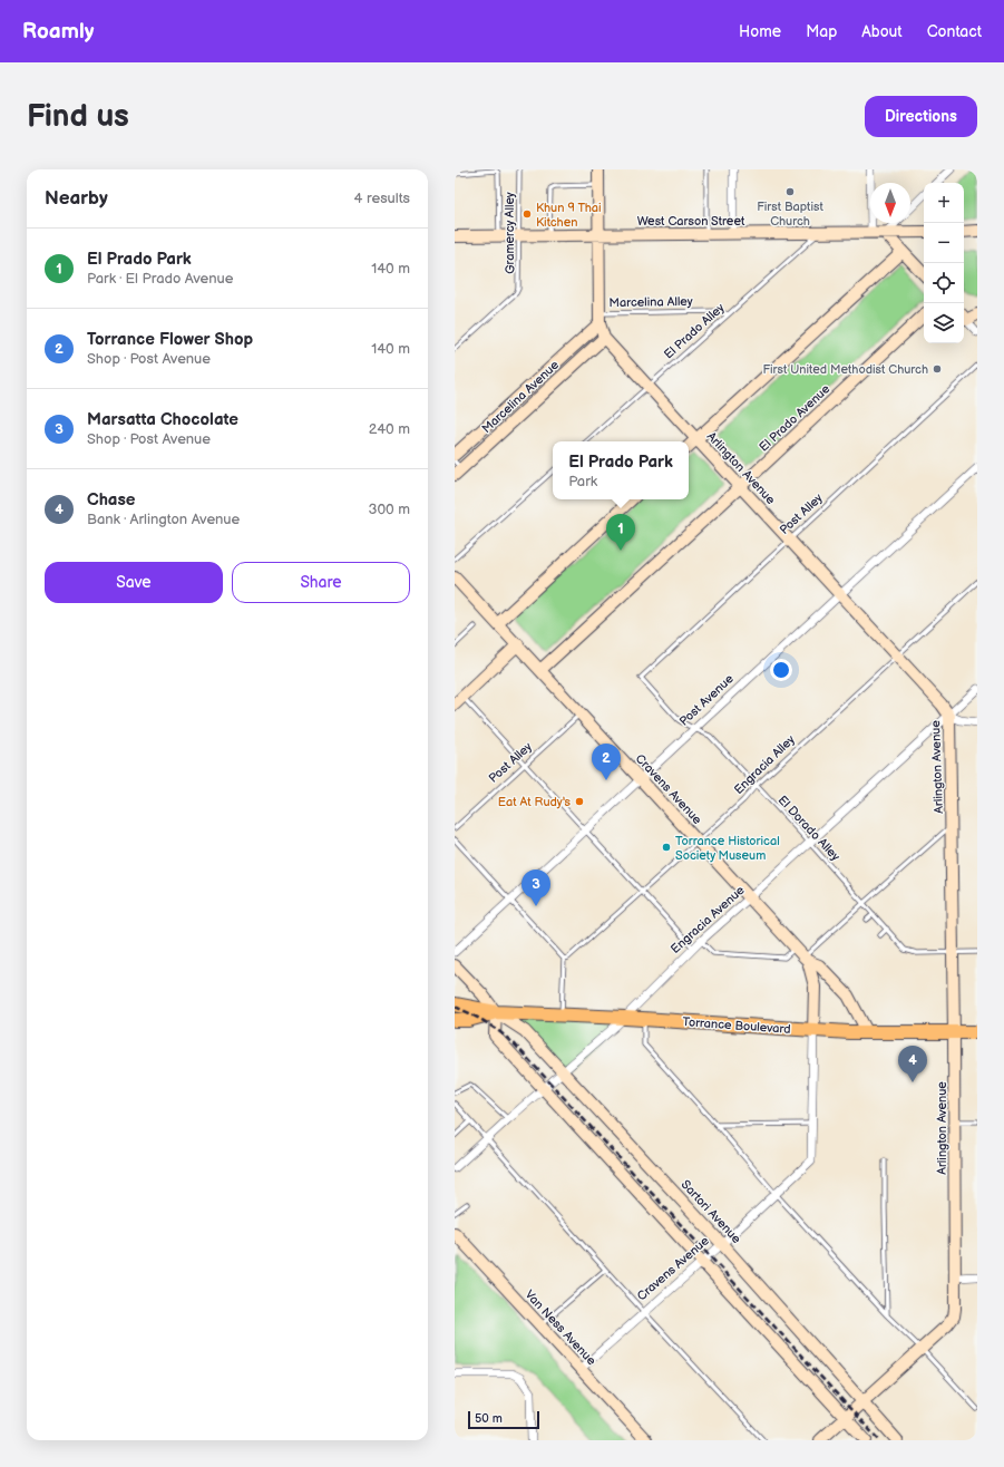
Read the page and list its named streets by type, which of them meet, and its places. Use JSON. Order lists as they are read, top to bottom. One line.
{"streets":{"main road":["Torrance Boulevard"],"street":["West Carson Street","Marcelina Avenue","El Prado Avenue","Arlington Avenue","Post Avenue","Cravens Avenue","Engracia Avenue","Sartori Avenue","Van Ness Avenue"],"lane":["Gramercy Alley","Marcelina Alley","El Prado Alley","Post Alley","Engracia Alley","El Dorado Alley"]},"crossings":[["West Carson Street","Gramercy Alley"],["West Carson Street","El Prado Alley"],["West Carson Street","Arlington Avenue"],["Marcelina Alley","El Prado Alley"],["Marcelina Alley","Arlington Avenue"],["El Prado Alley","Arlington Avenue"],["Marcelina Avenue","Arlington Avenue"],["El Prado Avenue","Arlington Avenue"],["El Prado Avenue","Cravens Avenue"],["Arlington Avenue","Post Alley"],["Arlington Avenue","Post Avenue"],["Arlington Avenue","Engracia Alley"],["Arlington Avenue","El Dorado Alley"],["Arlington Avenue","Engracia Avenue"],["Arlington Avenue","Torrance Boulevard"],["Arlington Avenue","Sartori Avenue"],["Post Alley","Cravens Avenue"],["Post Alley","El Dorado Alley"],["Post Avenue","Cravens Avenue"],["Post Avenue","El Dorado Alley"],["Engracia Alley","Cravens Avenue"],["Engracia Alley","El Dorado Alley"],["Cravens Avenue","Engracia Avenue"],["Cravens Avenue","Torrance Boulevard"],["Cravens Avenue","Sartori Avenue"],["Cravens Avenue","Van Ness Avenue"],["El Dorado Alley","Engracia Avenue"],["Engracia Avenue","Torrance Boulevard"],["Engracia Avenue","Sartori Avenue"],["Torrance Boulevard","Sartori Avenue"]],"places":["First Baptist Church","Khun 9 Thai Kitchen","First United Methodist Church","Eat At Rudy's","Torrance Historical Society Museum"],"scale_bar":"50 m","north":"bottom","page":{"header":"Roamly","nav":["Home","Map","About","Contact"],"buttons":["Directions",["Save","Share"]],"title":"Find us","heading":["Nearby","4 results"],"map_buttons":["+","−"],"list":[{"mark":"1","name":"El Prado Park","note":"Park · El Prado Avenue","value":"140 m"},{"mark":"2","name":"Torrance Flower Shop","note":"Shop · Post Avenue","value":"140 m"},{"mark":"3","name":"Marsatta Chocolate","note":"Shop · Post Avenue","value":"240 m"},{"mark":"4","name":"Chase","note":"Bank · Arlington Avenue","value":"300 m"}],"popup":["El Prado Park","Park"],"pins":["1","2","3","4"],"scale":"50 m"}}
